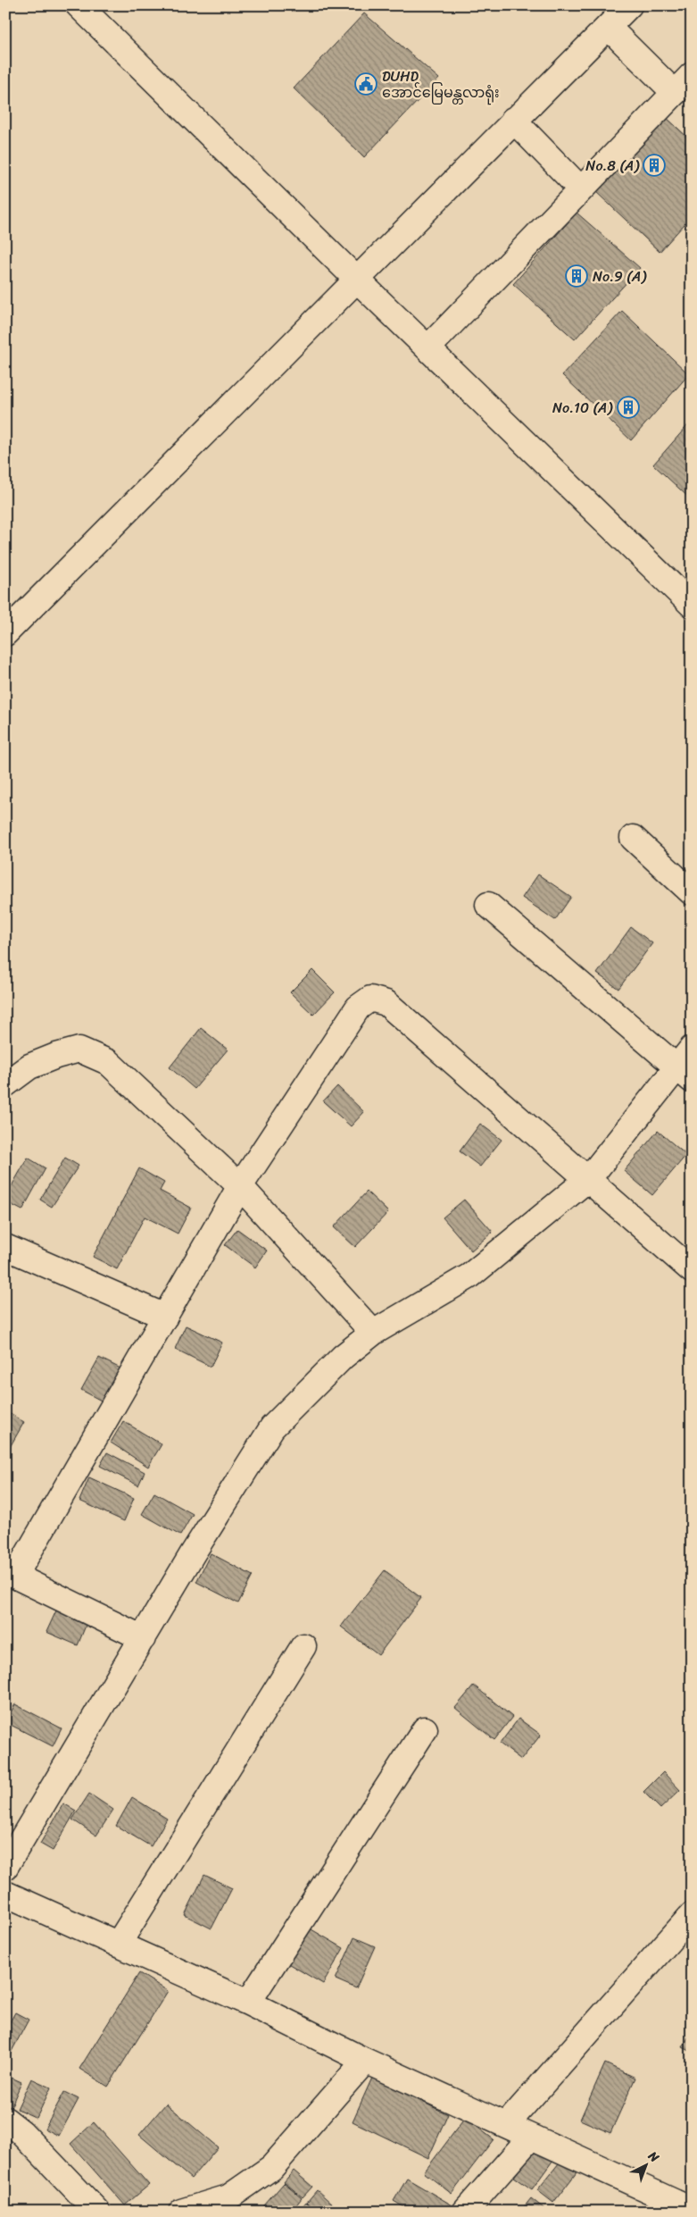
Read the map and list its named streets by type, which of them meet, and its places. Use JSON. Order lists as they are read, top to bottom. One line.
{"places":{"public building":["DUHD အောင်မြေမန္တလာရုံး"],"building":["No.8 (A)","No.9 (A)","No.10 (A)"]},"north":"top right"}
